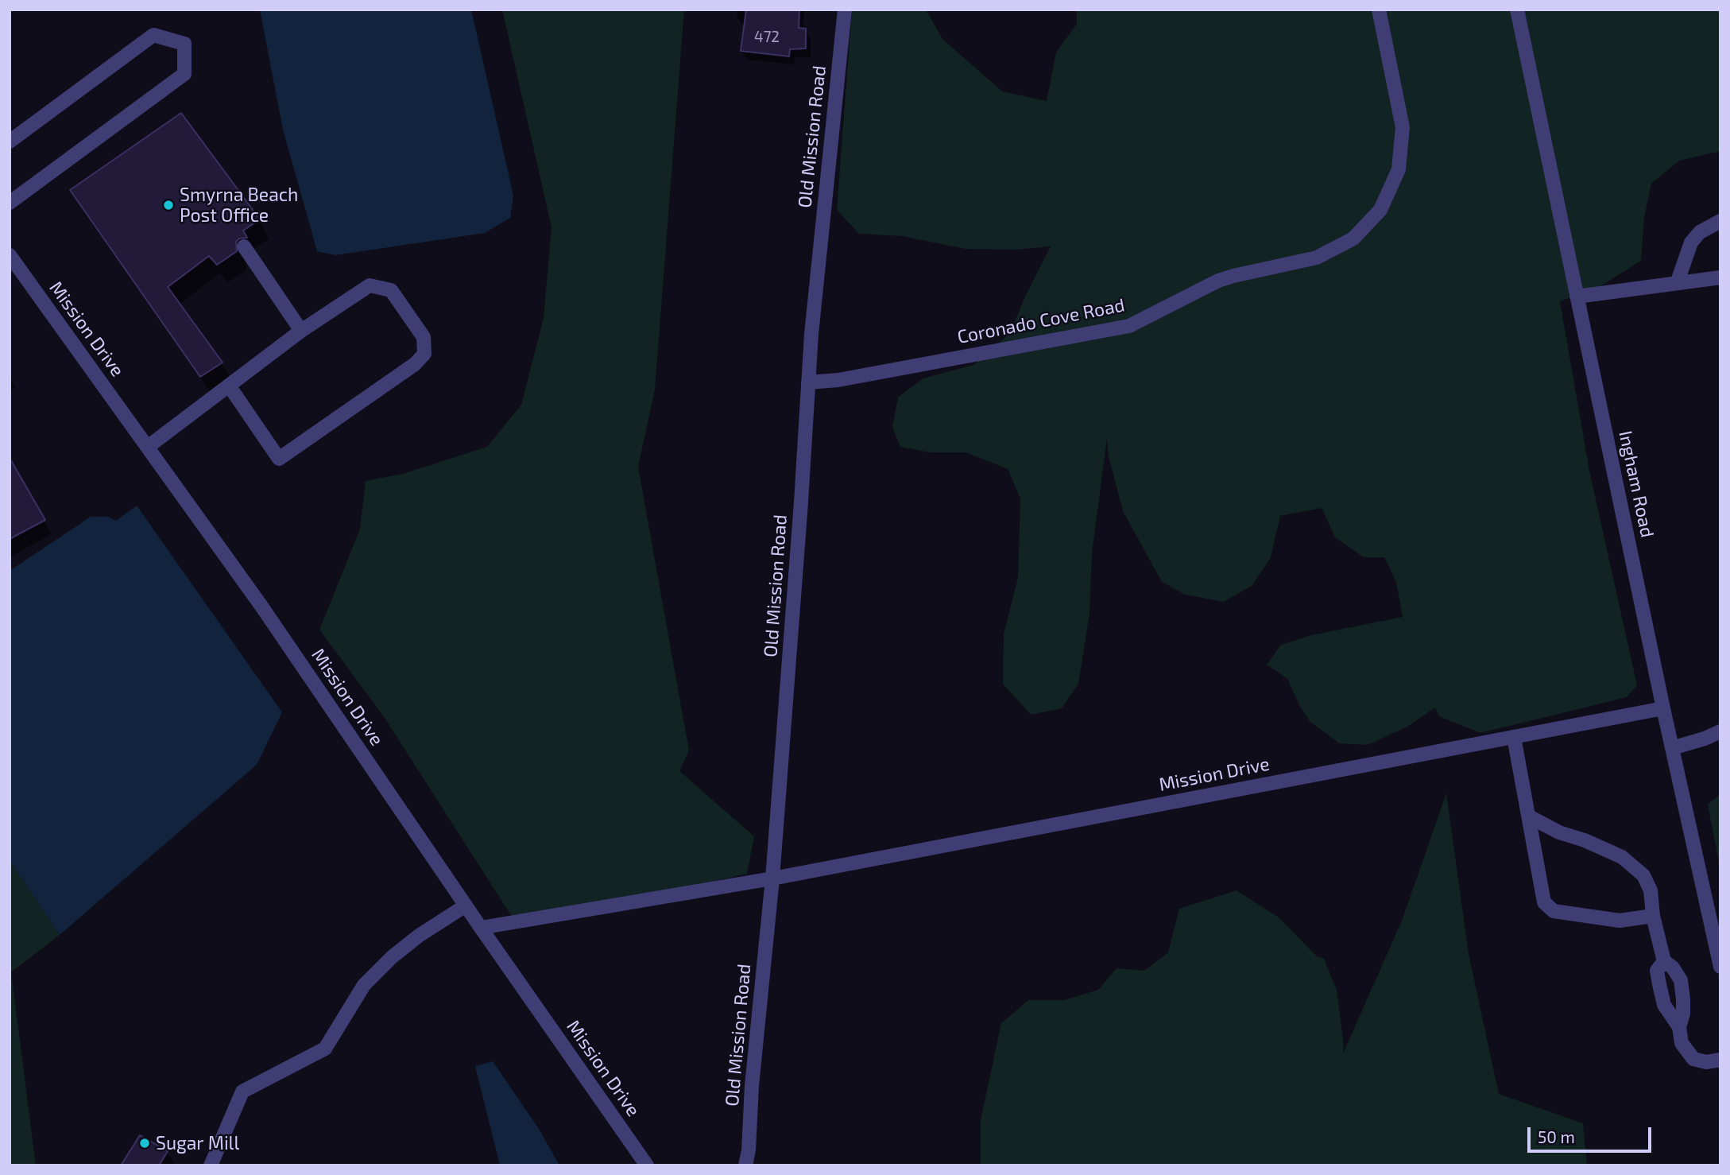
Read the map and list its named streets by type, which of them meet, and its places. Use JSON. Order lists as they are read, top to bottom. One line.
{"streets":{"street":["Old Mission Road","Coronado Cove Road","Mission Drive","Ingham Road"]},"crossings":[["Old Mission Road","Coronado Cove Road"],["Old Mission Road","Mission Drive"],["Mission Drive","Ingham Road"]],"places":["Smyrna Beach Post Office","Sugar Mill"],"house_numbers":["472"],"scale_bar":"50 m"}
